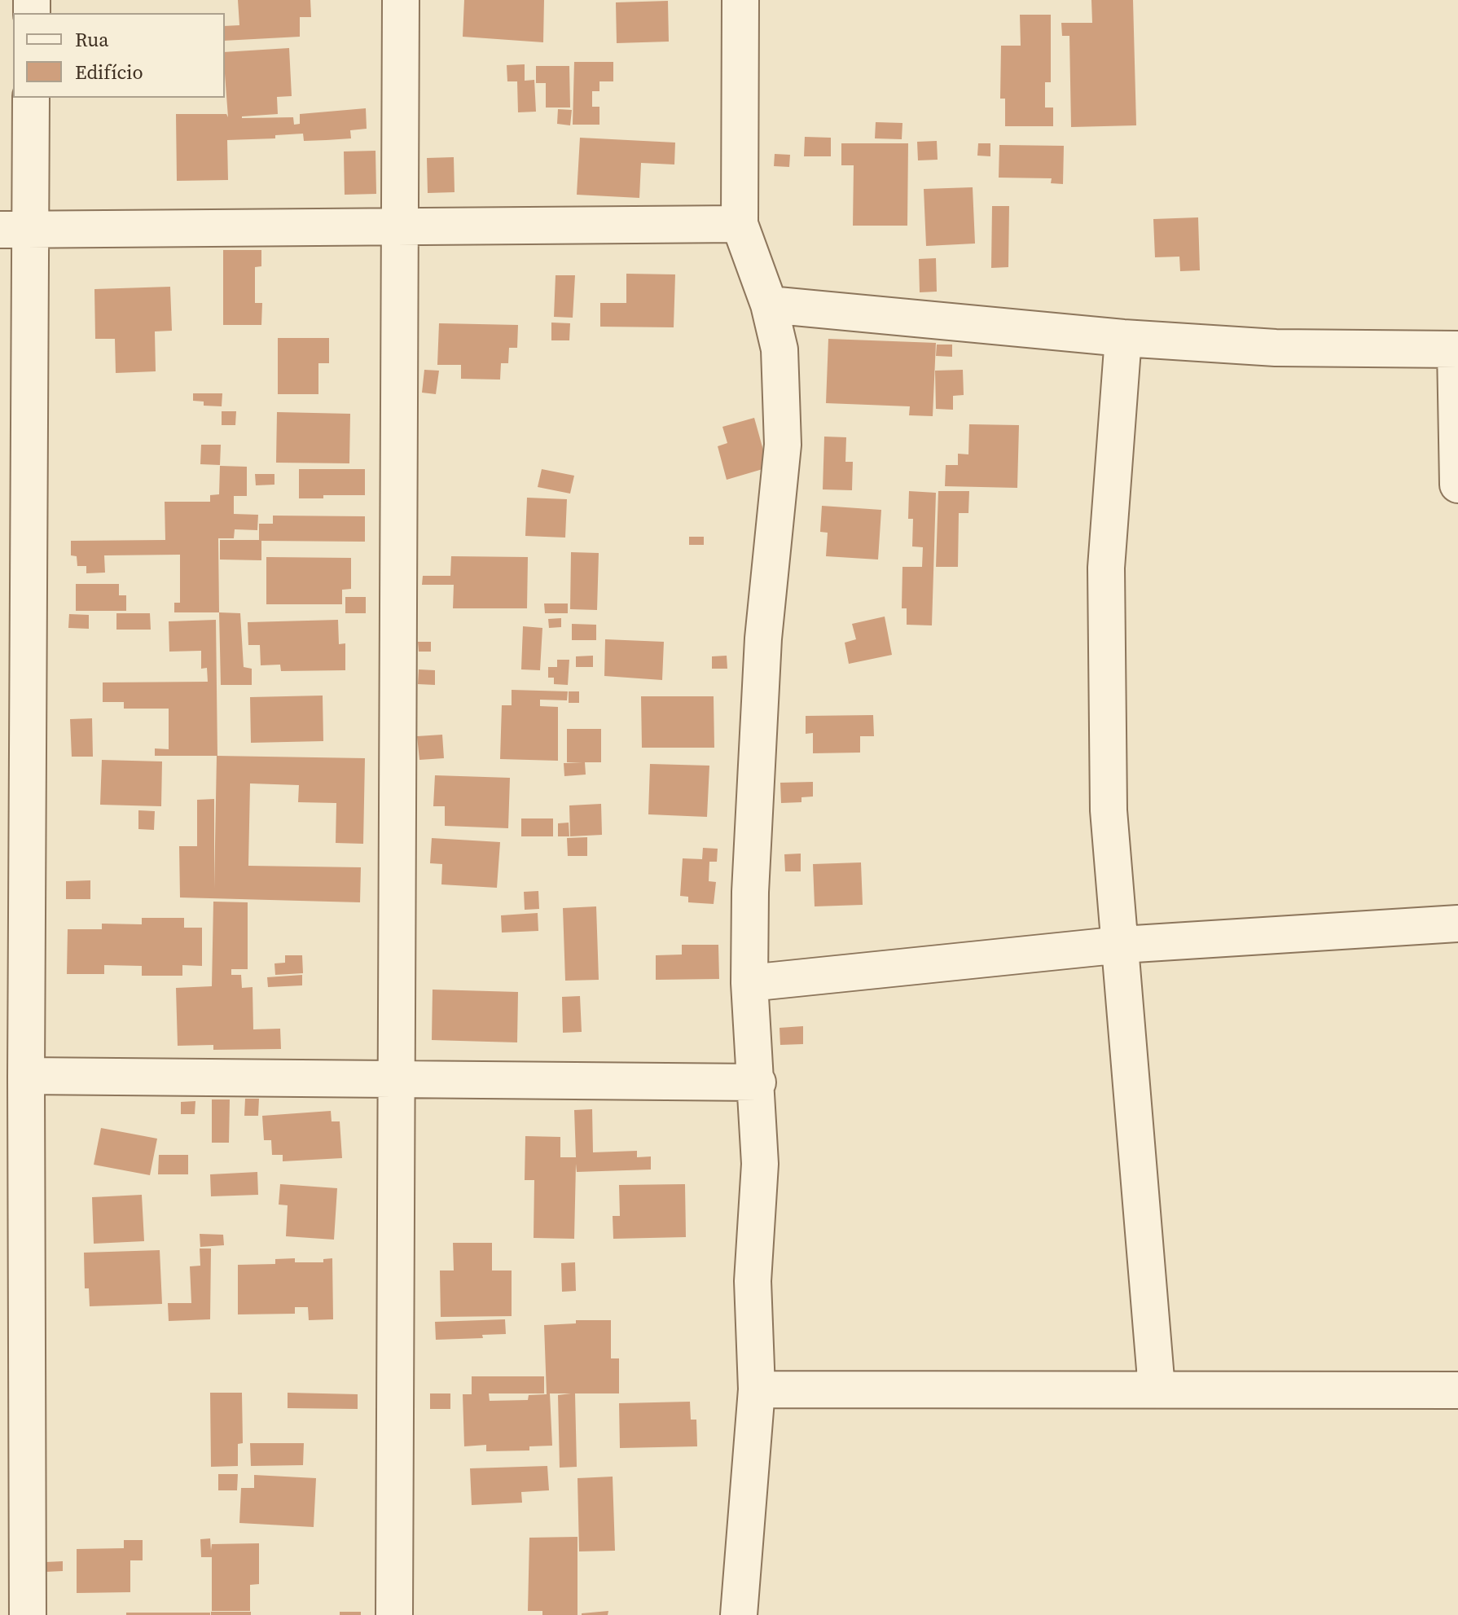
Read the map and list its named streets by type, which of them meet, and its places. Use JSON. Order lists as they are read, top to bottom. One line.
{"legend":["Rua","Edifício"]}
